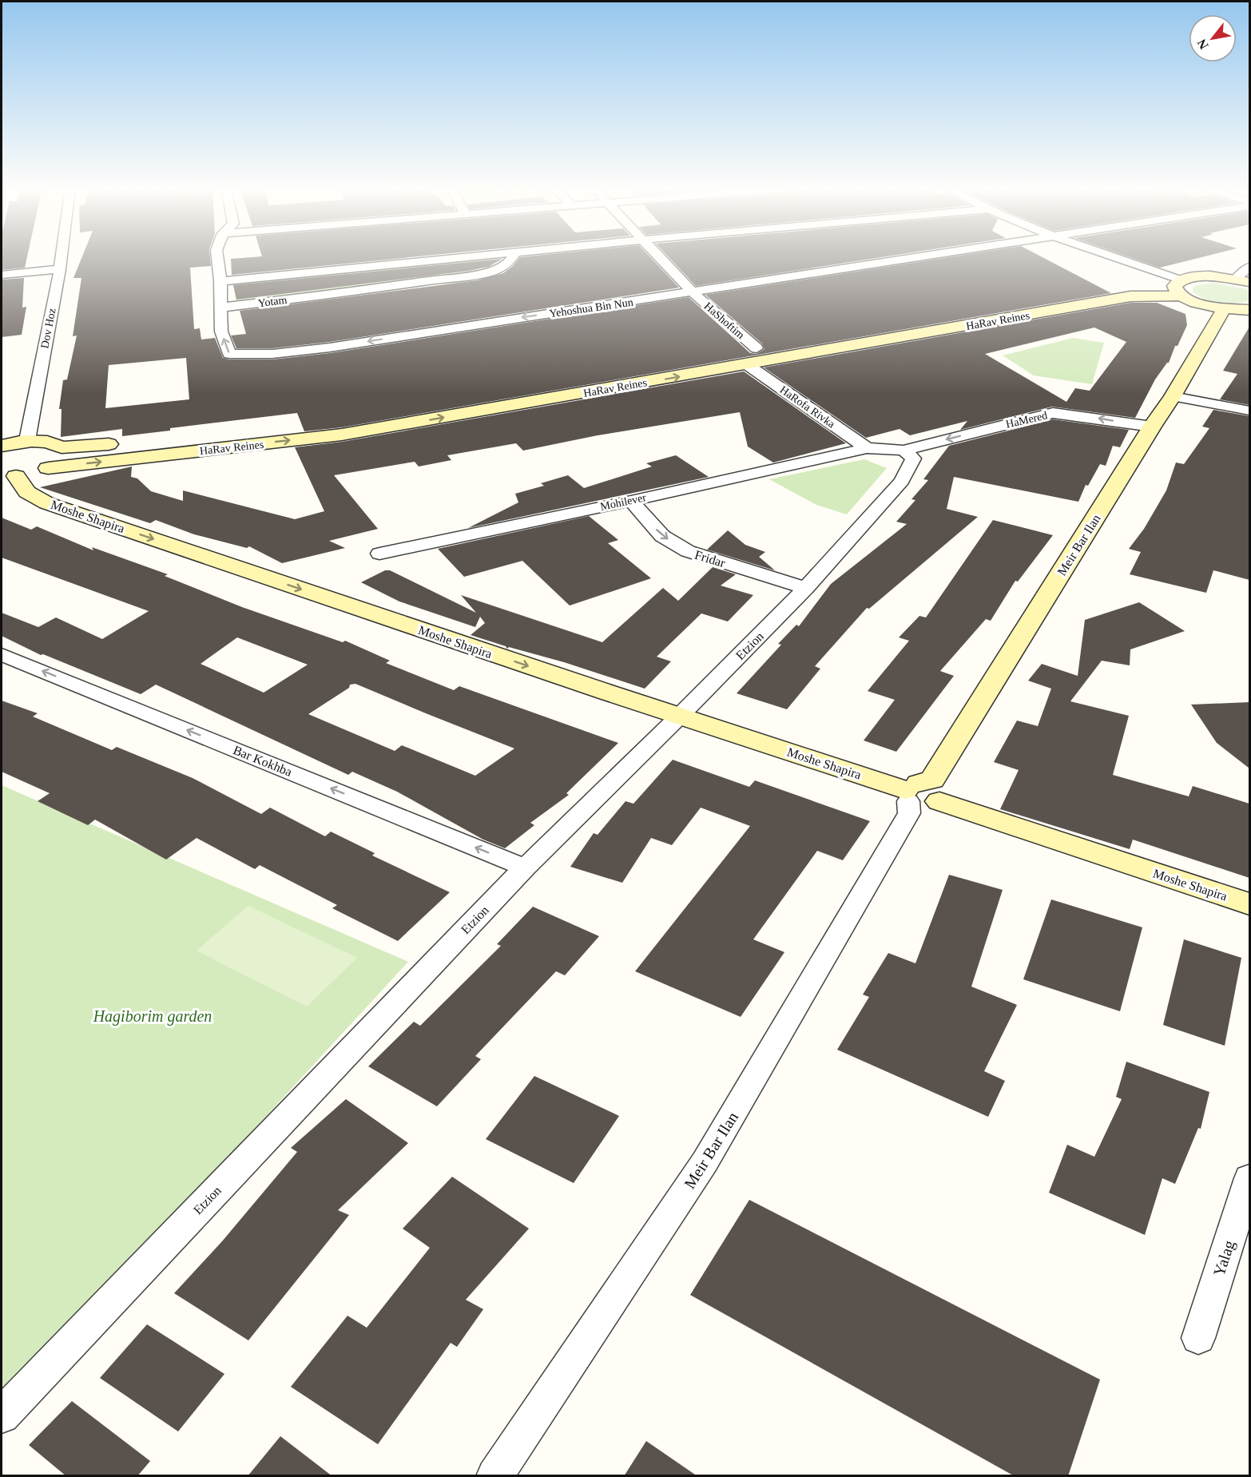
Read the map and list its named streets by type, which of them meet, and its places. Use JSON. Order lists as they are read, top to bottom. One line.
{"streets":{"main road":["HaRav Reines","Moshe Shapira","Meir Bar Ilan"],"street":["Yotam","Yehoshua Bin Nun","HaShoftim","Dov Hoz","HaRofa Rivka","HaMered","Mohilever","Fridar","Etzion","Bar Kokhba","Yalag"]},"crossings":[["Yotam","Yehoshua Bin Nun"],["Yehoshua Bin Nun","HaShoftim"],["HaShoftim","HaRav Reines"],["HaRav Reines","Dov Hoz"],["HaRav Reines","HaRofa Rivka"],["HaRav Reines","Moshe Shapira"],["HaRofa Rivka","Mohilever"],["HaMered","Meir Bar Ilan"],["HaMered","Etzion"],["Mohilever","Fridar"],["Moshe Shapira","Meir Bar Ilan"],["Moshe Shapira","Etzion"],["Fridar","Etzion"],["Etzion","Bar Kokhba"]],"one_way":["Yehoshua Bin Nun","HaMered","Moshe Shapira","Fridar","Bar Kokhba"],"parks":["Hagiborim garden"],"north":"bottom left"}
